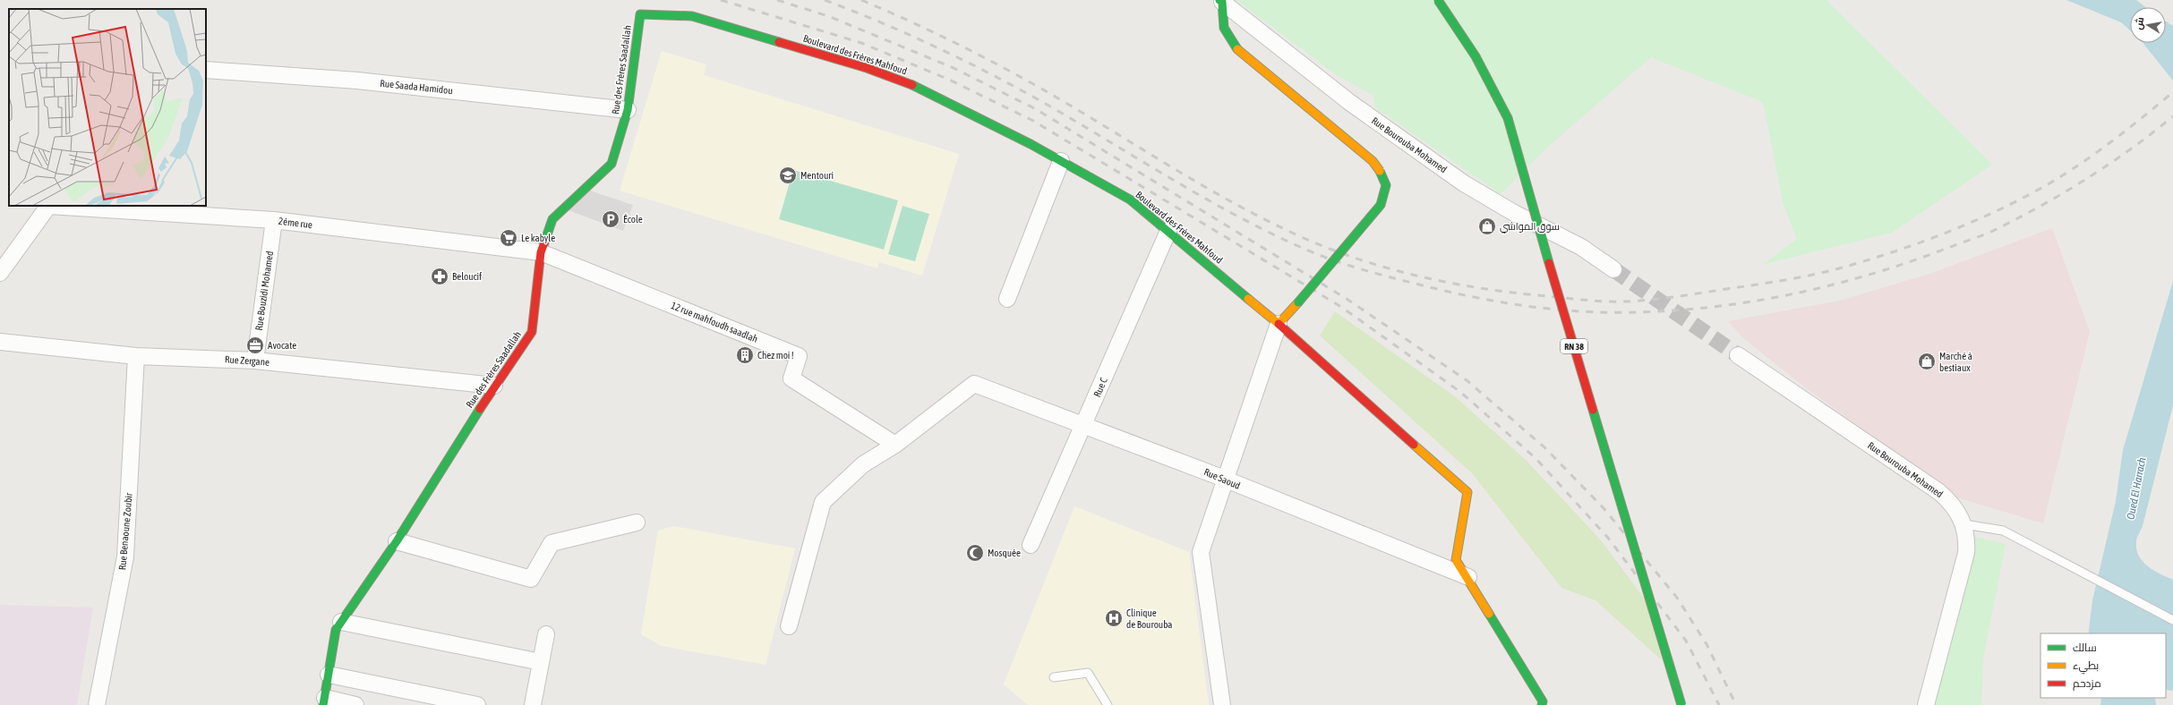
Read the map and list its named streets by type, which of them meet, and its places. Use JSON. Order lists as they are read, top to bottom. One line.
{"streets":{"street":["Boulevard des Frères Mahfoud","Rue des Frères Saadallah","Rue Saada Hamidou","Rue Bourouba Mohamed","2éme rue","Rue Bouzidi Mohamed","12 rue mahfoudh saadlah","RN 38","Rue Zergane","Rue C","Rue Saoud","Rue Benaoune Zoubir"]},"crossings":[["Boulevard des Frères Mahfoud","Rue des Frères Saadallah"],["Boulevard des Frères Mahfoud","Rue C"],["Boulevard des Frères Mahfoud","Rue Saoud"],["Rue des Frères Saadallah","Rue Saada Hamidou"],["Rue des Frères Saadallah","2éme rue"],["Rue des Frères Saadallah","12 rue mahfoudh saadlah"],["Rue des Frères Saadallah","Rue Zergane"],["2éme rue","Rue Bouzidi Mohamed"],["2éme rue","12 rue mahfoudh saadlah"],["Rue Bouzidi Mohamed","Rue Zergane"],["12 rue mahfoudh saadlah","Rue Saoud"],["Rue Zergane","Rue Benaoune Zoubir"],["Rue C","Rue Saoud"]],"water":["Oued El Harrach"],"places":{"school or university":["Mentouri"],"parking":["École"],"shop":["سوق المواشي","Marché à bestiaux"],"supermarket":["Le kabyle"],"pharmacy":["Beloucif"],"office":["Avocate"],"building":["Chez moi !"],"mosque":["Mosquée"],"hospital":["Clinique de Bourouba"]},"legend":["سالك","بطيء","مزدحم"],"north":"left"}
